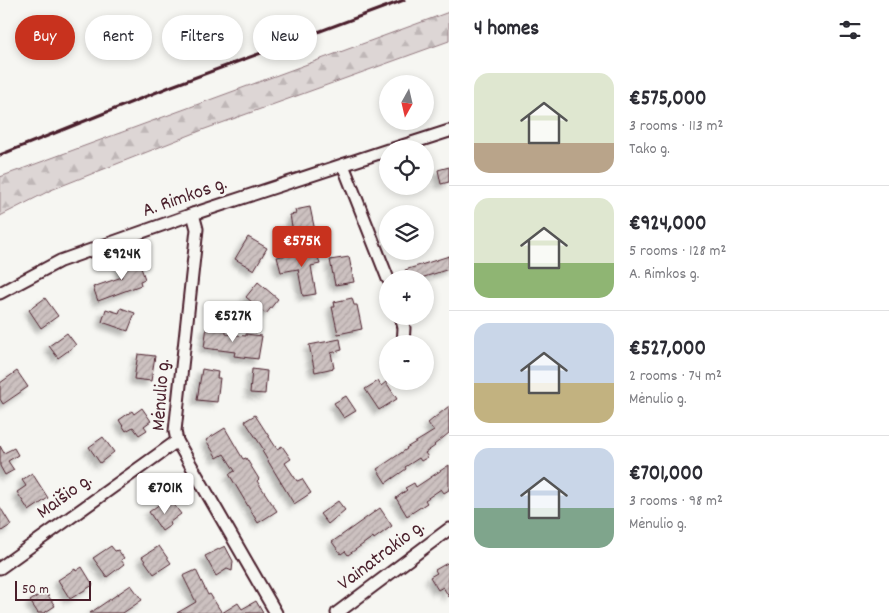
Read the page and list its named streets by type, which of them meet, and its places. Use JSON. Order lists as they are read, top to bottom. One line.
{"streets":{"street":["A. Rimkos g.","Mėnulio g.","Maišio g.","Vainatrakio g."]},"crossings":[["A. Rimkos g.","Mėnulio g."],["Mėnulio g.","Maišio g."]],"scale_bar":"50 m","north":"bottom","page":{"heading":"4 homes","chip":["Buy","Rent","Filters","New"],"list":[{"name":"€575,000","note":"3 rooms · 113 m² · Tako g."},{"name":"€924,000","note":"5 rooms · 128 m² · A. Rimkos g."},{"name":"€527,000","note":"2 rooms · 74 m² · Mėnulio g."},{"name":"€701,000","note":"3 rooms · 98 m² · Mėnulio g."}],"map_buttons":["+","−"],"price":["€575K","€924K","€527K","€701K"],"scale":"50 m"}}
